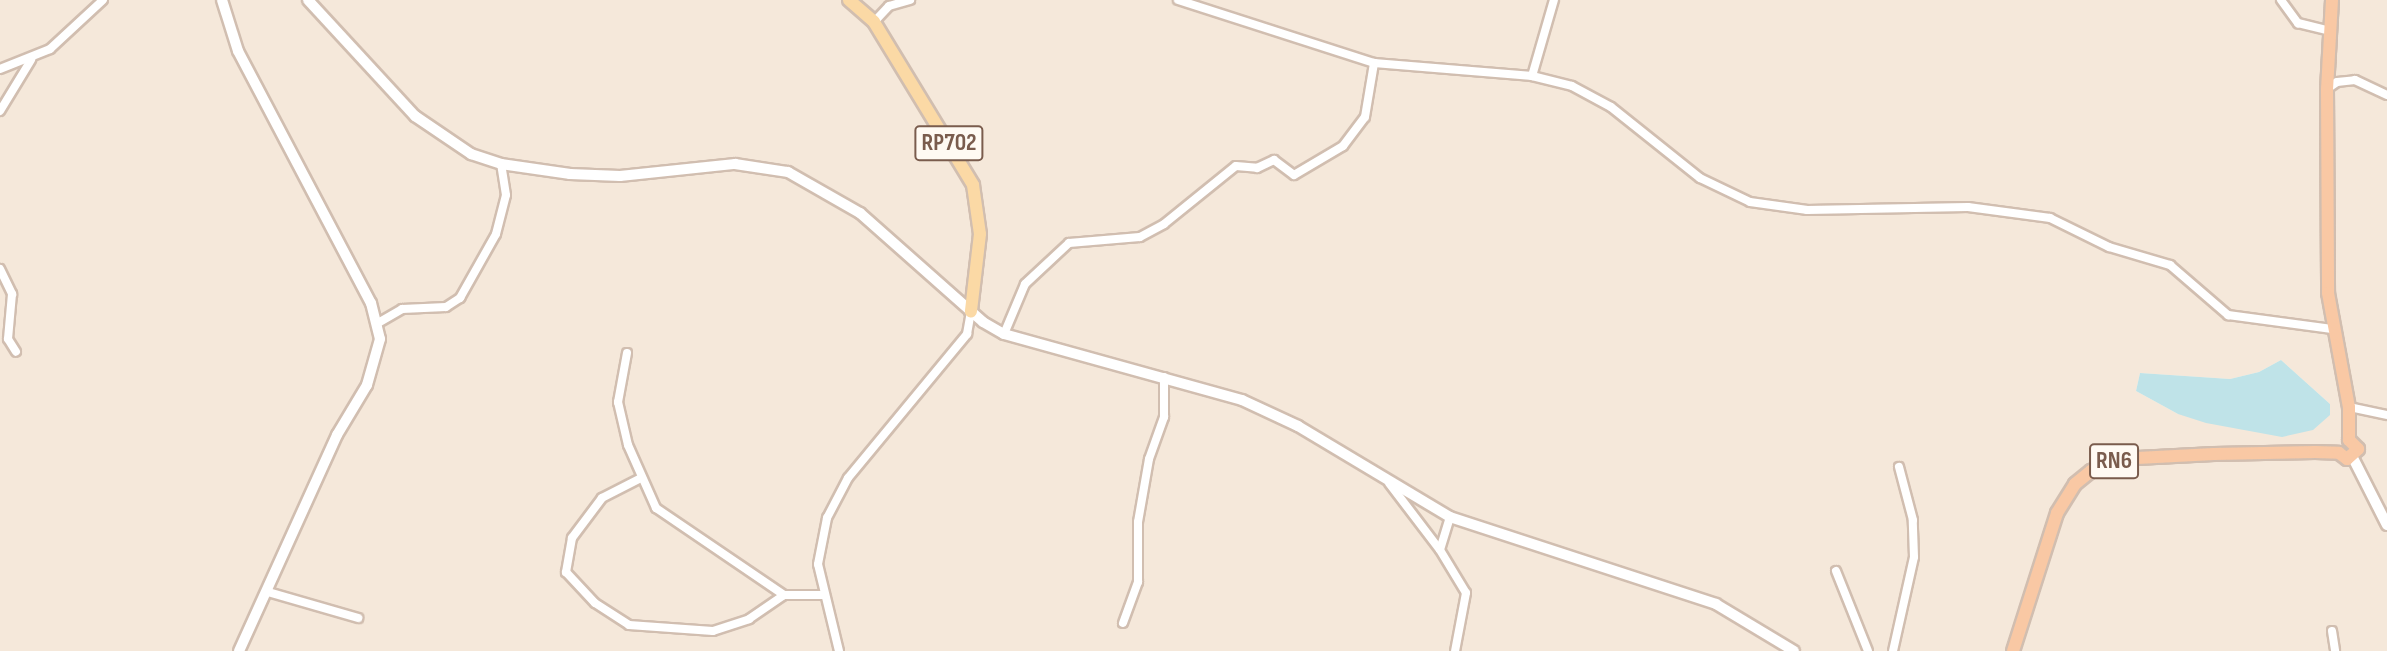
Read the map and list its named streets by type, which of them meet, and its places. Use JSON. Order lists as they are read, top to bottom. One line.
{"streets":{"highway":["RN6"],"main road":["RP702"]}}
